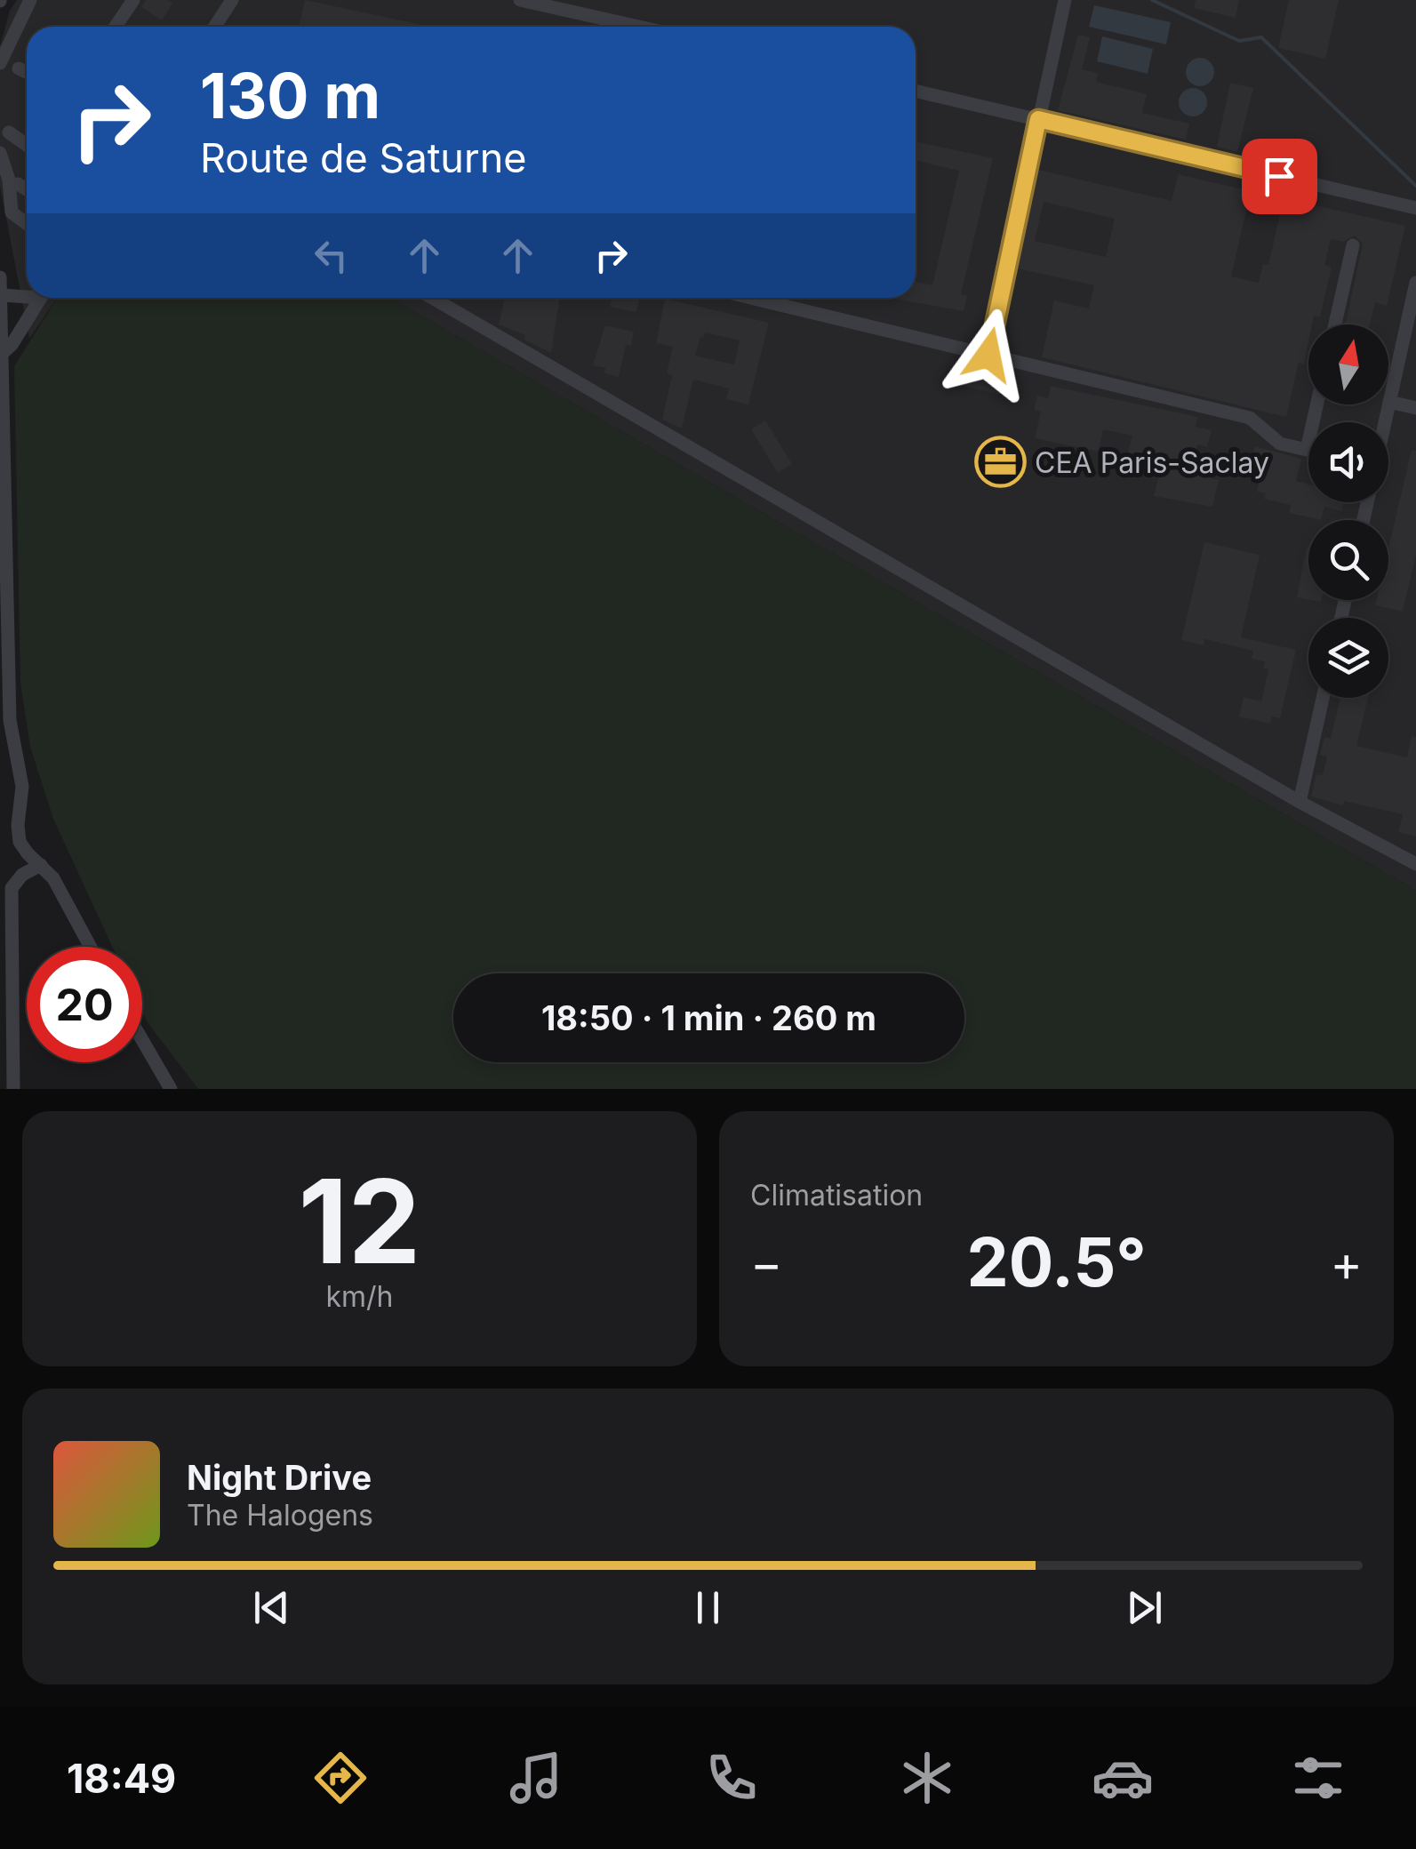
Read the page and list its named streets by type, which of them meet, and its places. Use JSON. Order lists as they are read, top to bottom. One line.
{"places":{"office":["CEA Paris-Saclay"]},"north":"top","page":{"turn":["130 m","Route de Saturne"],"limit":"20","trip":"18:50 · 1 min · 260 m","tile":[["12","km/h"],"Climatisation"],"heat":["−","20.5°","+"],"song":["Night Drive","The Halogens"],"tabs":"18:49"}}
